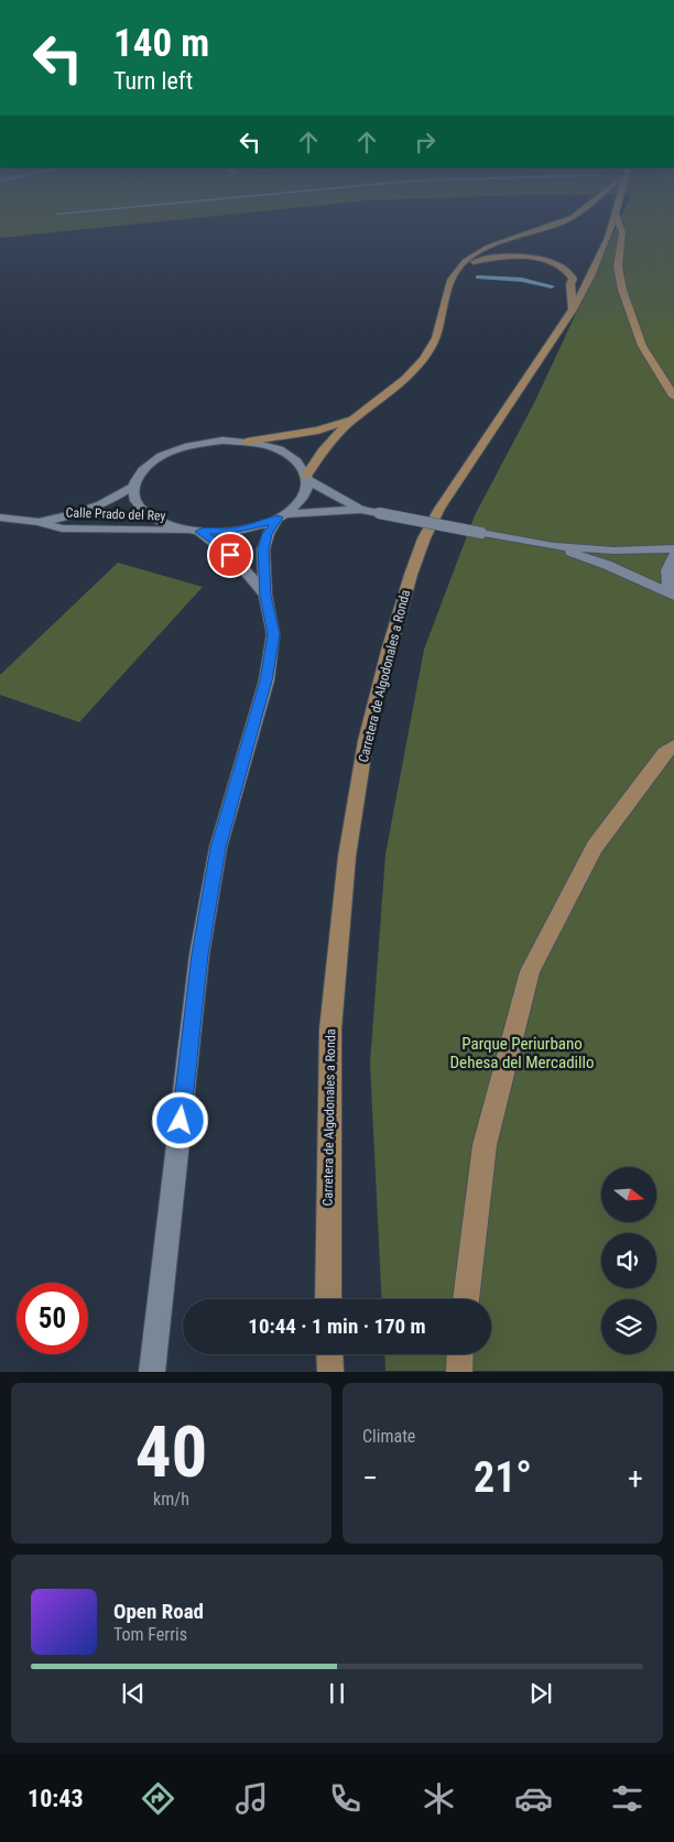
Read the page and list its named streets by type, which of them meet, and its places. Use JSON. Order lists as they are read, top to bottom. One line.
{"streets":{"main road":["Calle Prado del Rey","Carretera de Algodonales a Ronda"]},"parks":["Parque Periurbano Dehesa del Mercadillo"],"north":"right","page":{"turn":["140 m","Turn left"],"limit":"50","trip":"10:44 · 1 min · 170 m","tile":[["40","km/h"],"Climate"],"heat":["−","21°","+"],"song":["Open Road","Tom Ferris"],"tabs":"10:43"}}
